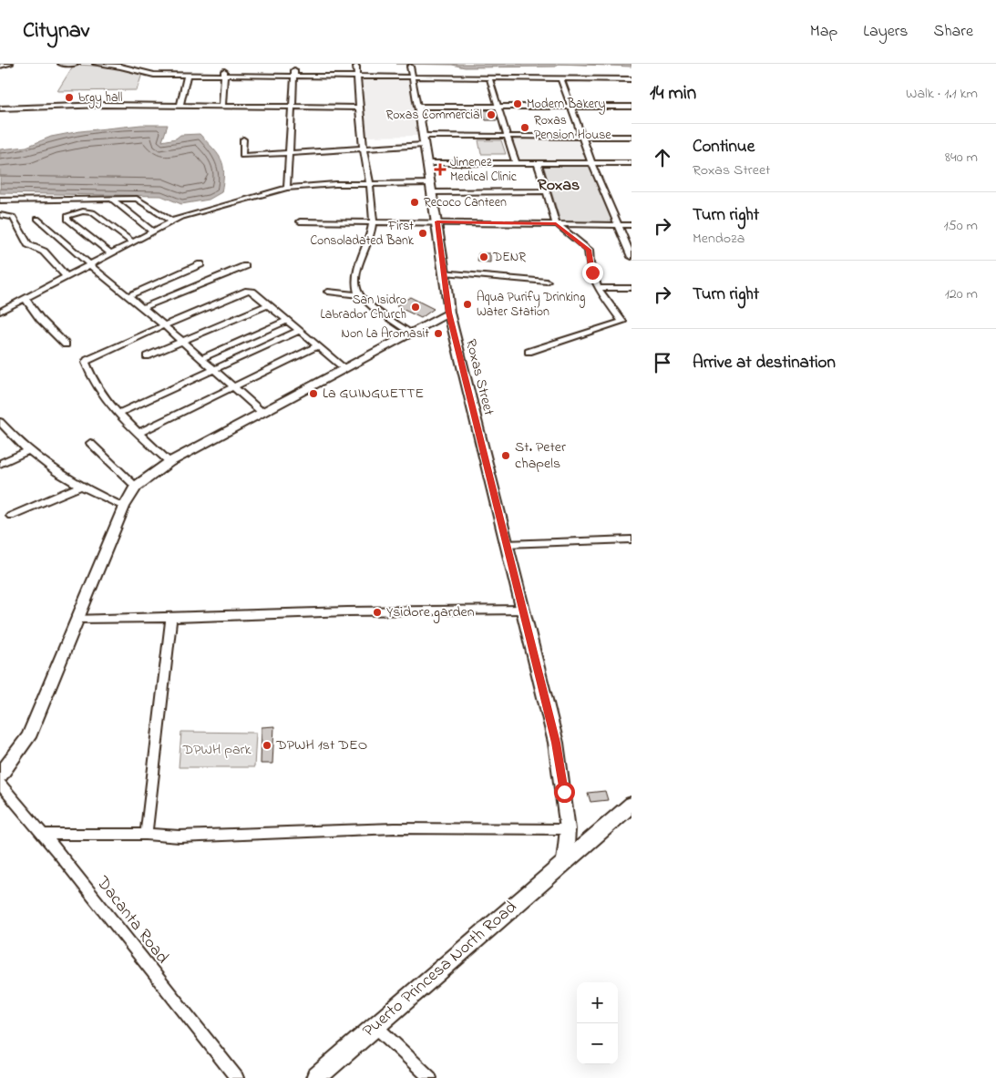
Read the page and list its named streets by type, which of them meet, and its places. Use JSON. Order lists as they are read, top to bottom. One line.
{"streets":{"main road":["Roxas Street","Puerto Princesa North Road"],"street":["Dacanta Road"]},"crossings":[["Roxas Street","Puerto Princesa North Road"]],"districts":["Roxas"],"parks":["DPWH park"],"places":{"other":["brgy hall","Modern Bakery","Roxas Commercial","Roxas Pension House","Recoco Canteen","First Consoladated Bank","DENR","Aqua Purify Drinking Water Station","San Isidro Labrador Church","Non La Aromasit","La GUINGUETTE","St. Peter chapels","Ysidore garden","DPWH 1st DEO"],"health":["Jimenez Medical Clinic"]},"page":{"header":"Citynav","nav":["Map","Layers","Share"],"heading":["14 min","Walk · 1.1 km"],"list":[["Continue","Roxas Street","840 m"],["Turn right","Mendoza","150 m"],["Turn right","120 m"],"Arrive at destination"],"map_buttons":["+","−"]}}
